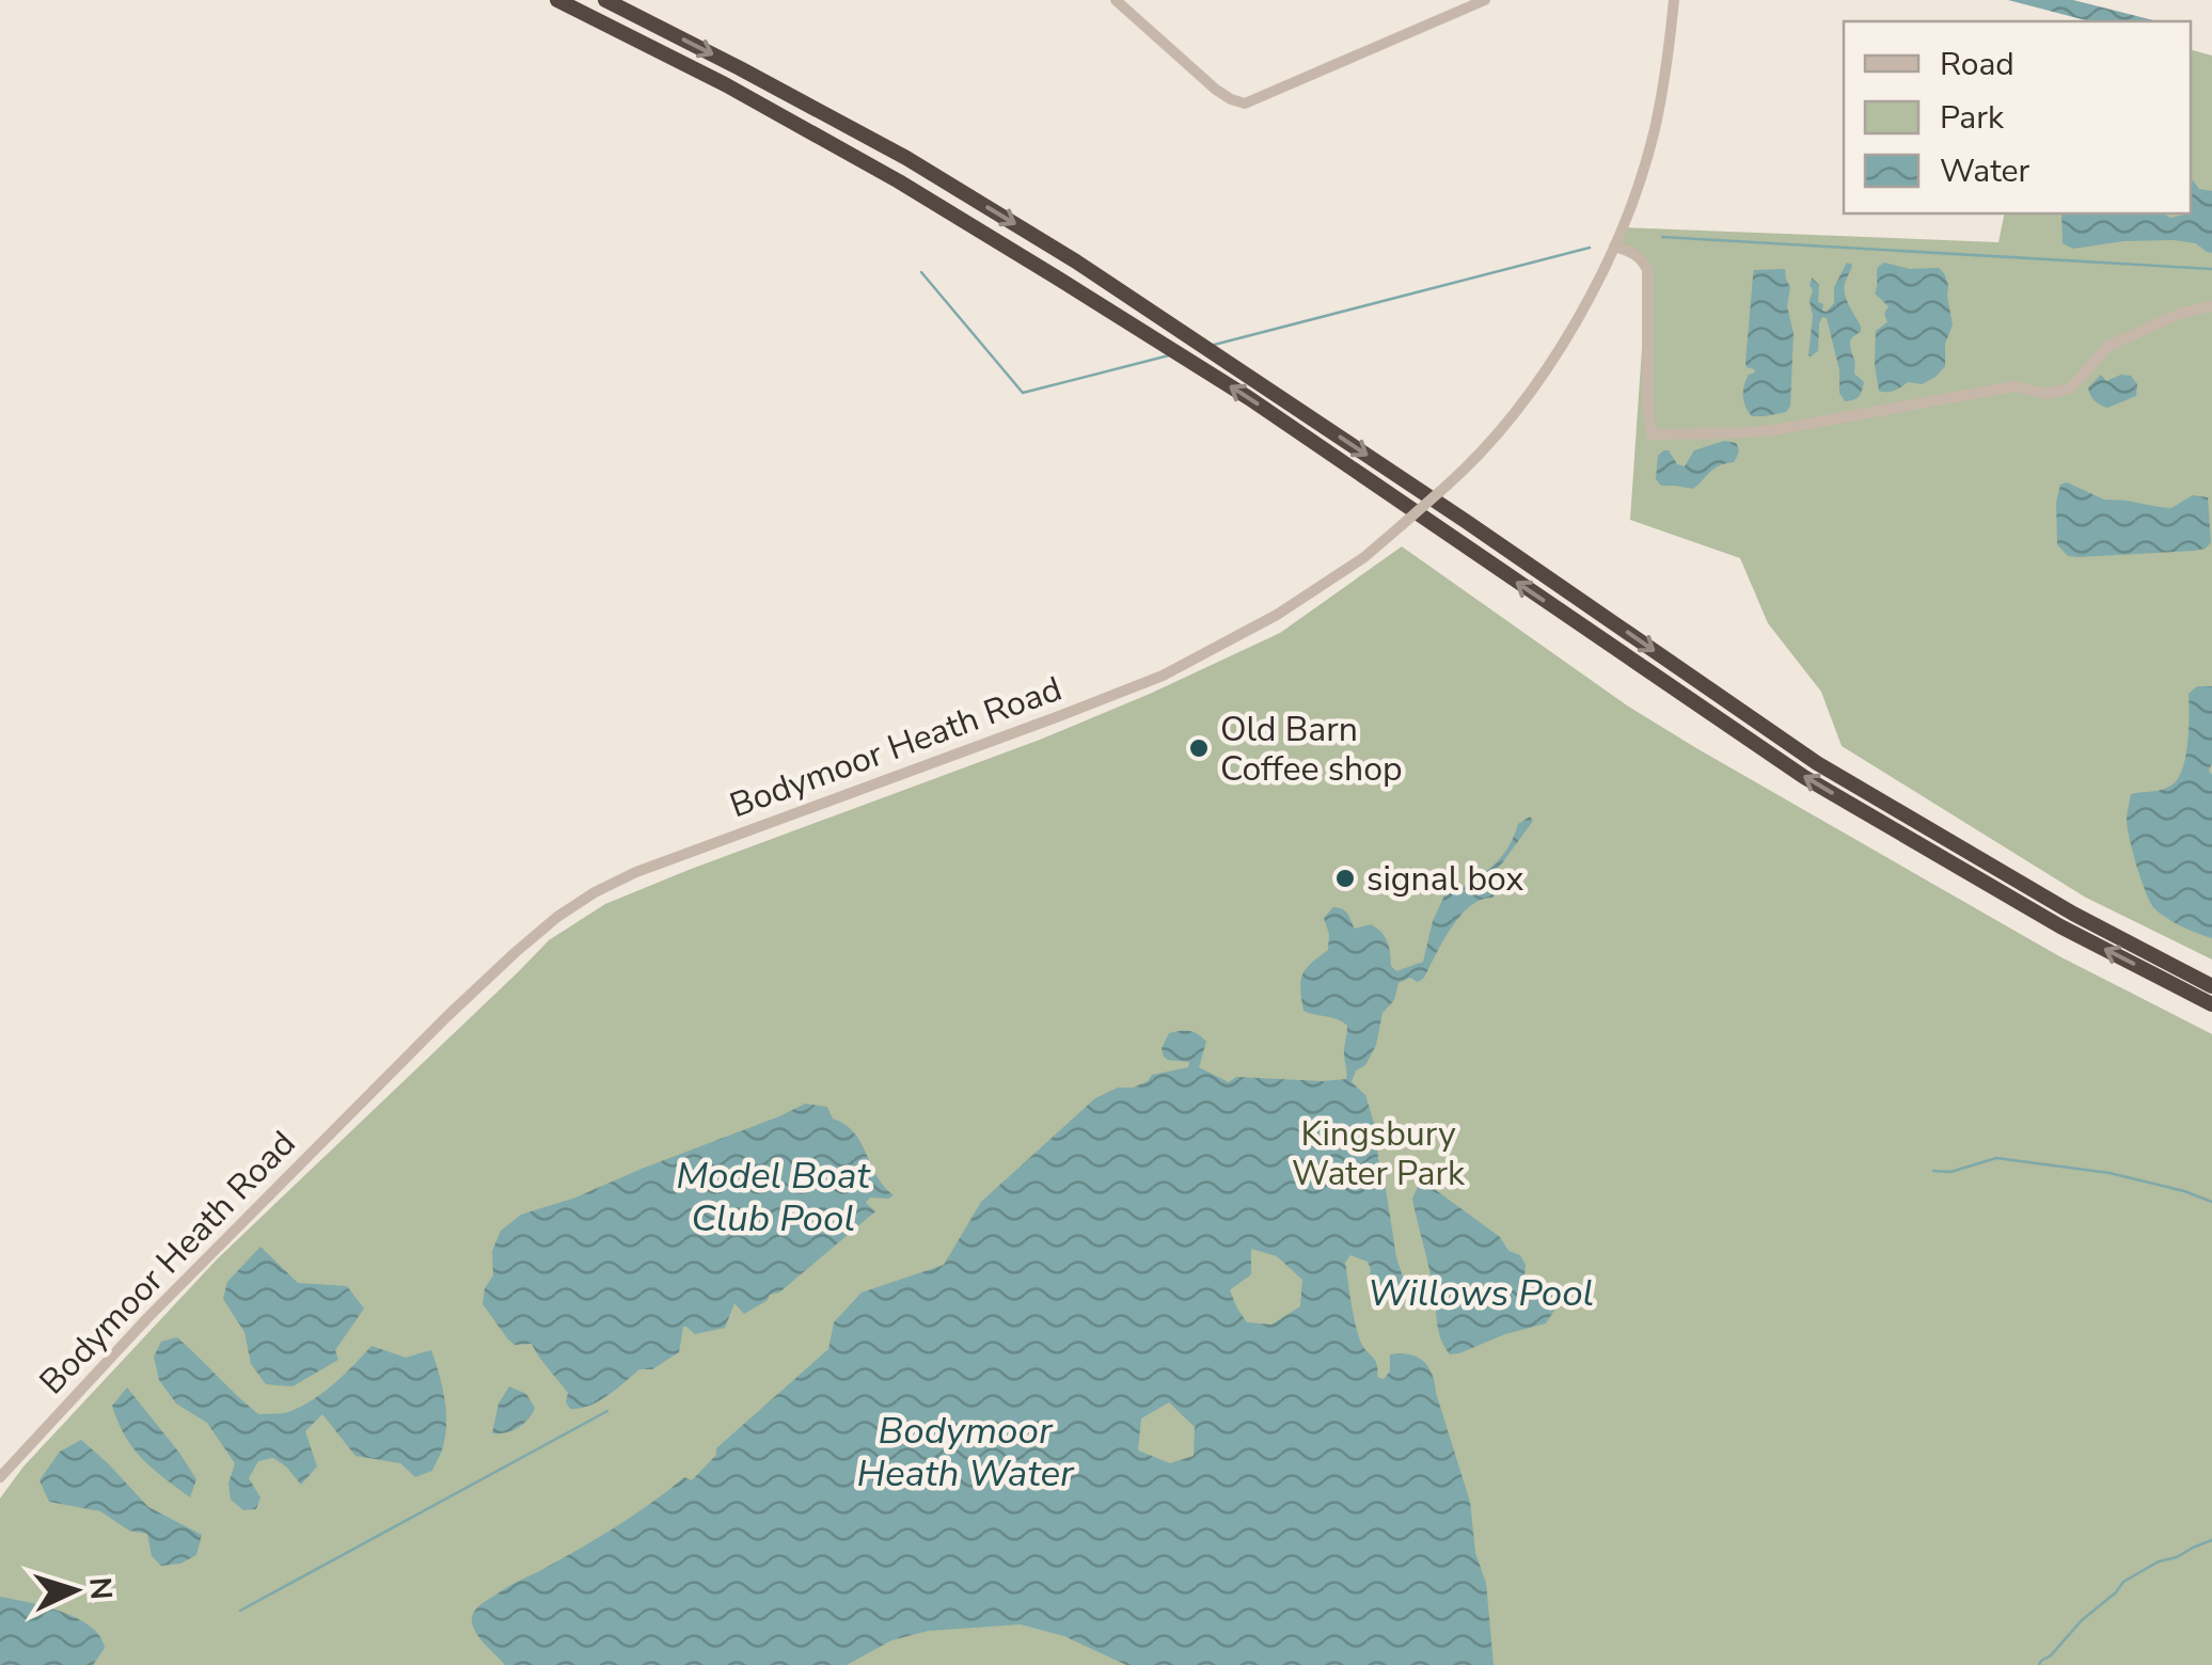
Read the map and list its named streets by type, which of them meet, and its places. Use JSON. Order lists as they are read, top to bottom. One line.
{"streets":{"street":["Bodymoor Heath Road"]},"water":["Model Boat Club Pool","Willows Pool","Bodymoor Heath Water"],"parks":["Kingsbury Water Park"],"places":["Old Barn Coffee shop","signal box"],"legend":["Road","Park","Water"],"north":"right"}
